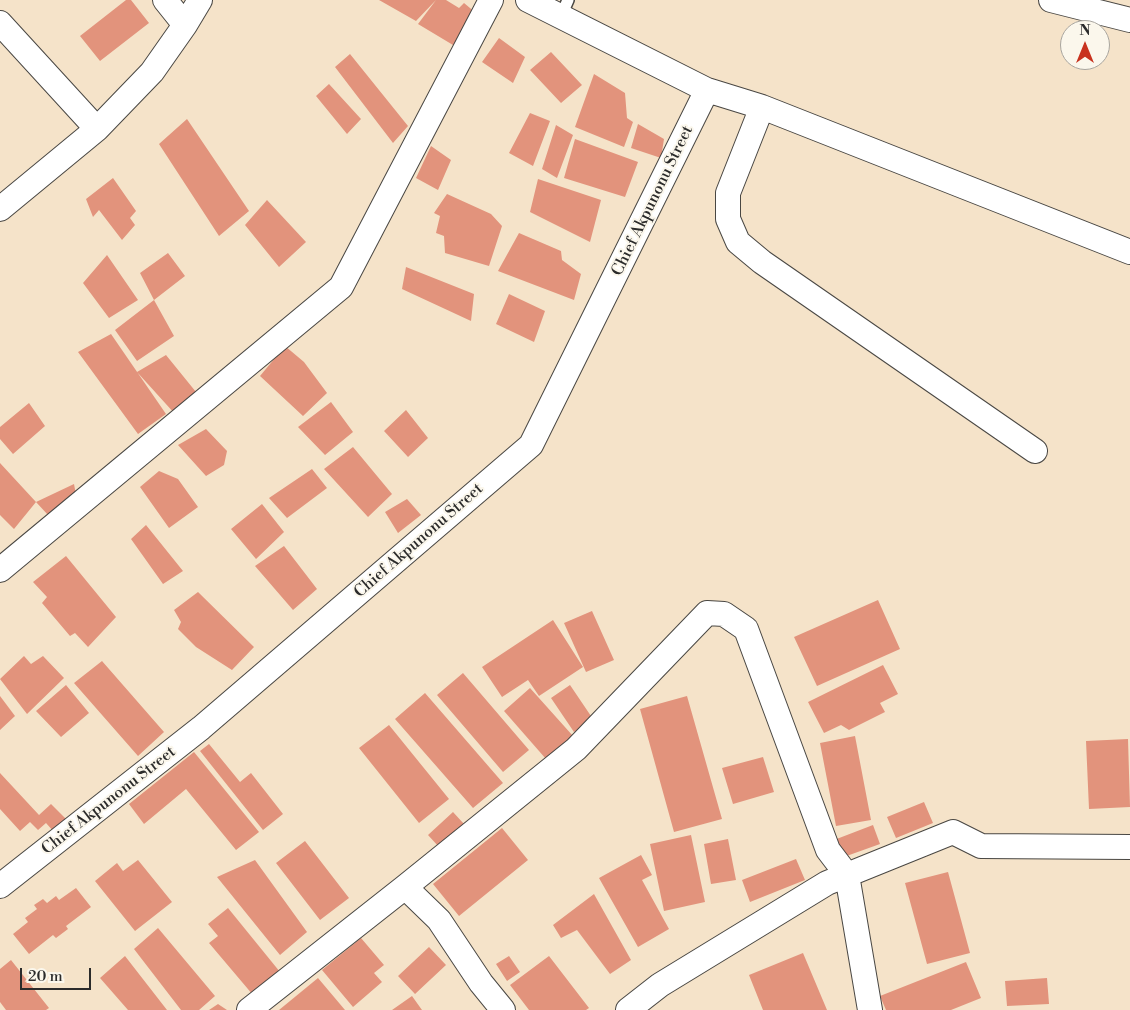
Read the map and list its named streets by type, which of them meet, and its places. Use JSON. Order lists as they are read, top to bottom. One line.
{"streets":{"street":["Chief Akpunonu Street"]},"scale_bar":"20 m","north":"top"}
